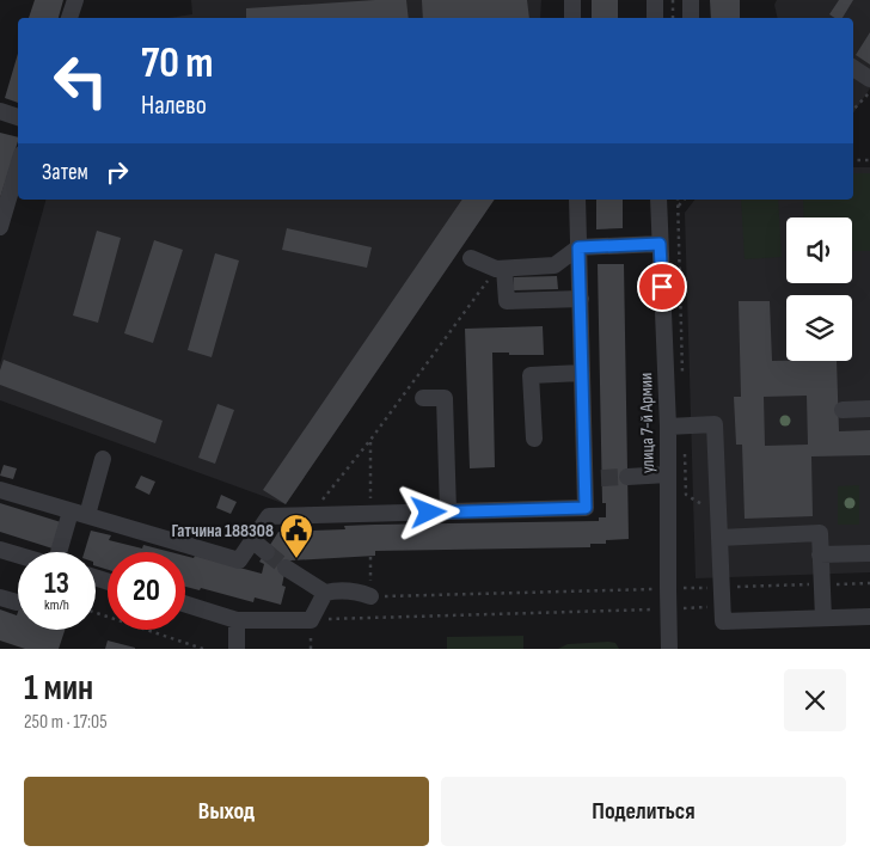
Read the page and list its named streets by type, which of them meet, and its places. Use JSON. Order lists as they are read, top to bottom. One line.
{"streets":{"street":["улица 7-й Армии"]},"places":{"public building":["Гатчина 188308"]},"page":{"turn":["70 m","Налево"],"then":"Затем","speed":"13 km/h","limit":"20","heading":["1 мин","250 m · 17:05"],"buttons":["Выход","Поделиться"]}}
